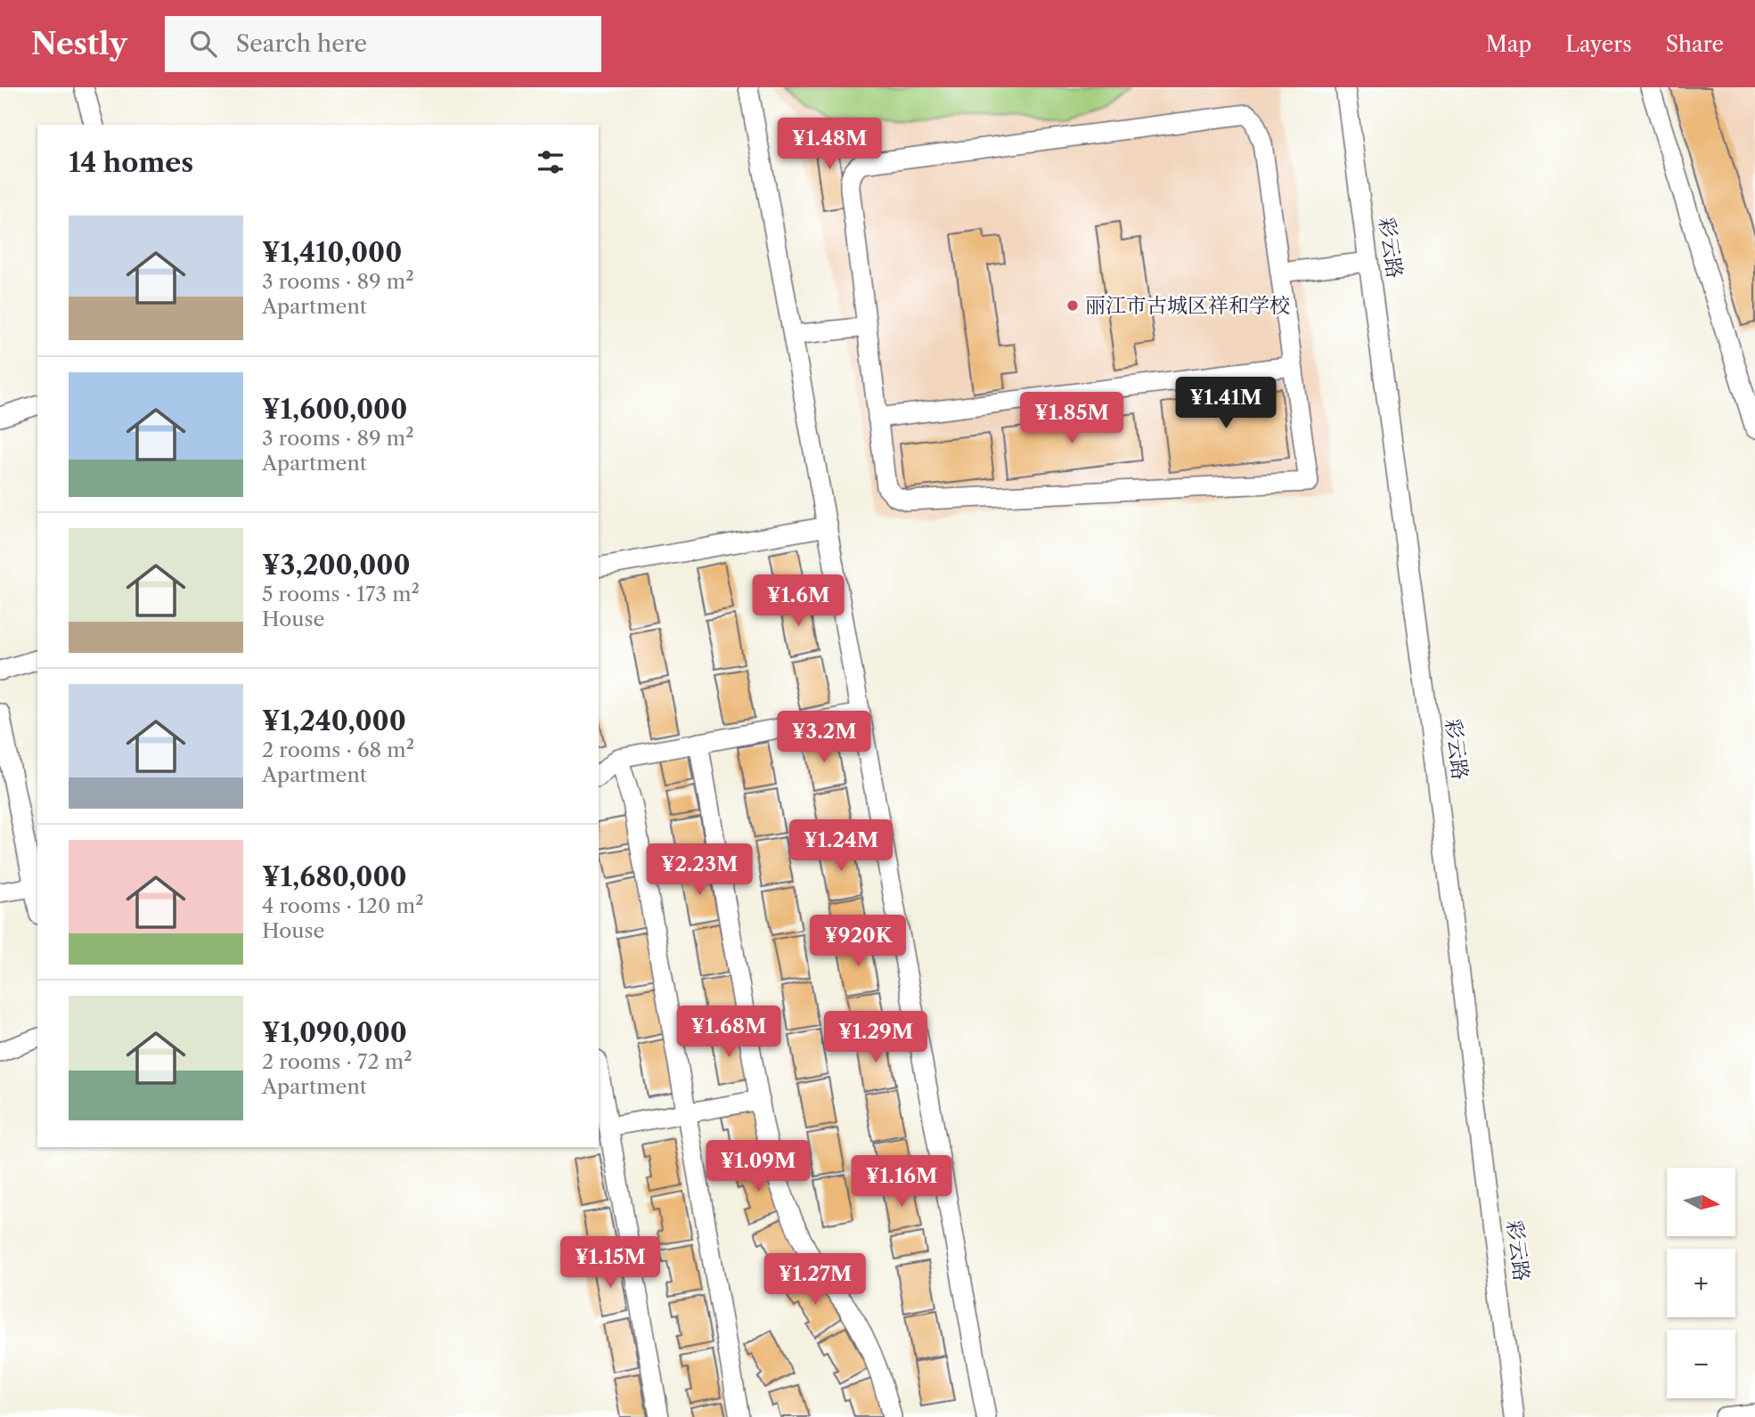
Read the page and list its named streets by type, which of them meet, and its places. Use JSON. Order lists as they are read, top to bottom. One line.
{"streets":{"street":["彩云路"]},"places":["丽江市古城区祥和学校"],"north":"right","page":{"header":"Nestly","search":"Search here","nav":["Map","Layers","Share"],"price":["¥1.48M","¥1.41M","¥1.85M","¥1.6M","¥3.2M","¥1.24M","¥2.23M","¥920K","¥1.68M","¥1.29M","¥1.09M","¥1.16M","¥1.15M","¥1.27M"],"heading":"14 homes","list":[{"name":"¥1,410,000","note":"3 rooms · 89 m² · Apartment"},{"name":"¥1,600,000","note":"3 rooms · 89 m² · Apartment"},{"name":"¥3,200,000","note":"5 rooms · 173 m² · House"},{"name":"¥1,240,000","note":"2 rooms · 68 m² · Apartment"},{"name":"¥1,680,000","note":"4 rooms · 120 m² · House"},{"name":"¥1,090,000","note":"2 rooms · 72 m² · Apartment"}],"map_buttons":["+","−"]}}
